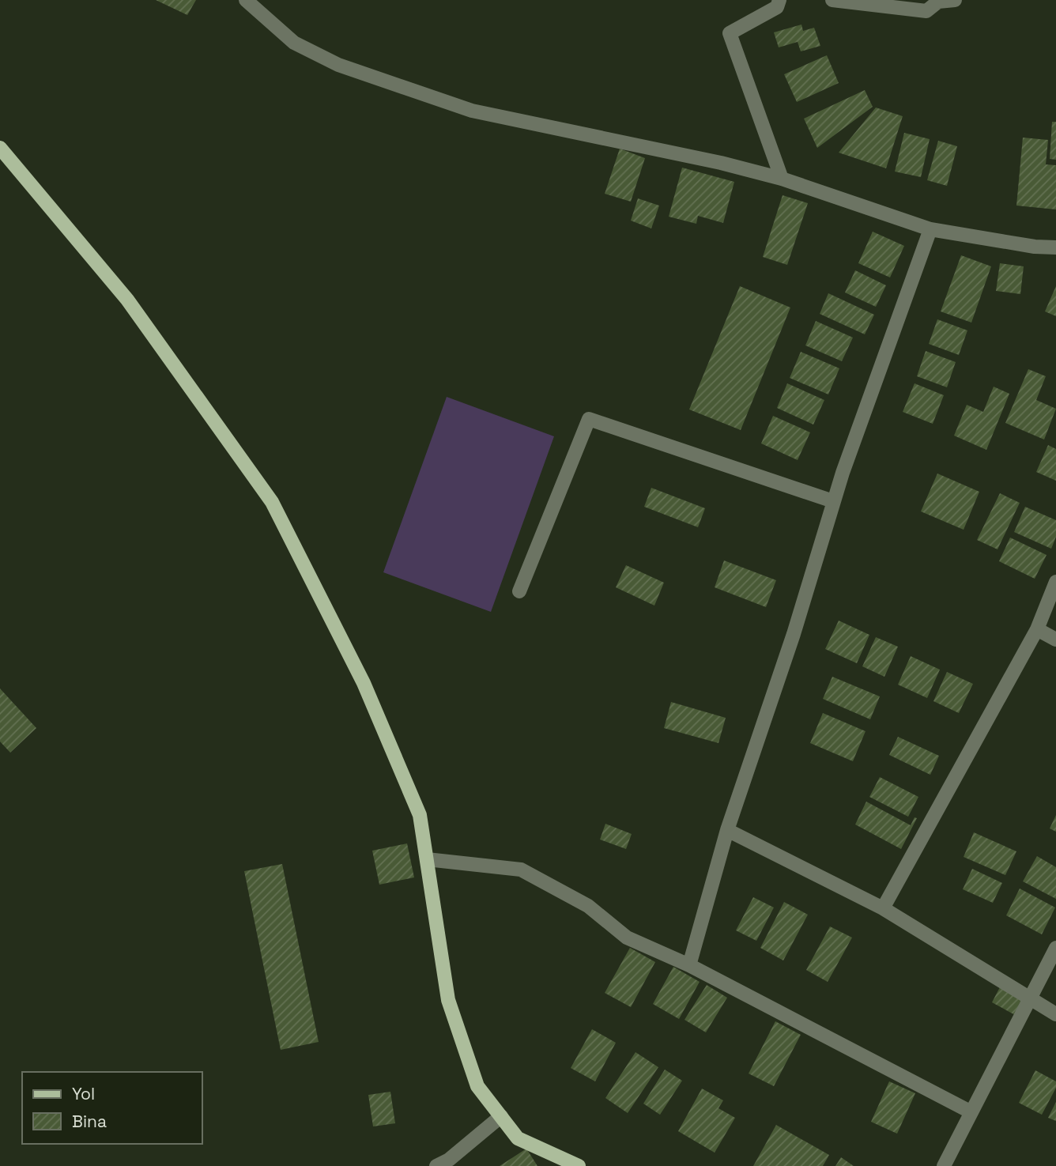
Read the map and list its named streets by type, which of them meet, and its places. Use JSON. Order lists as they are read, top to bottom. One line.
{"legend":["Yol","Bina"]}
